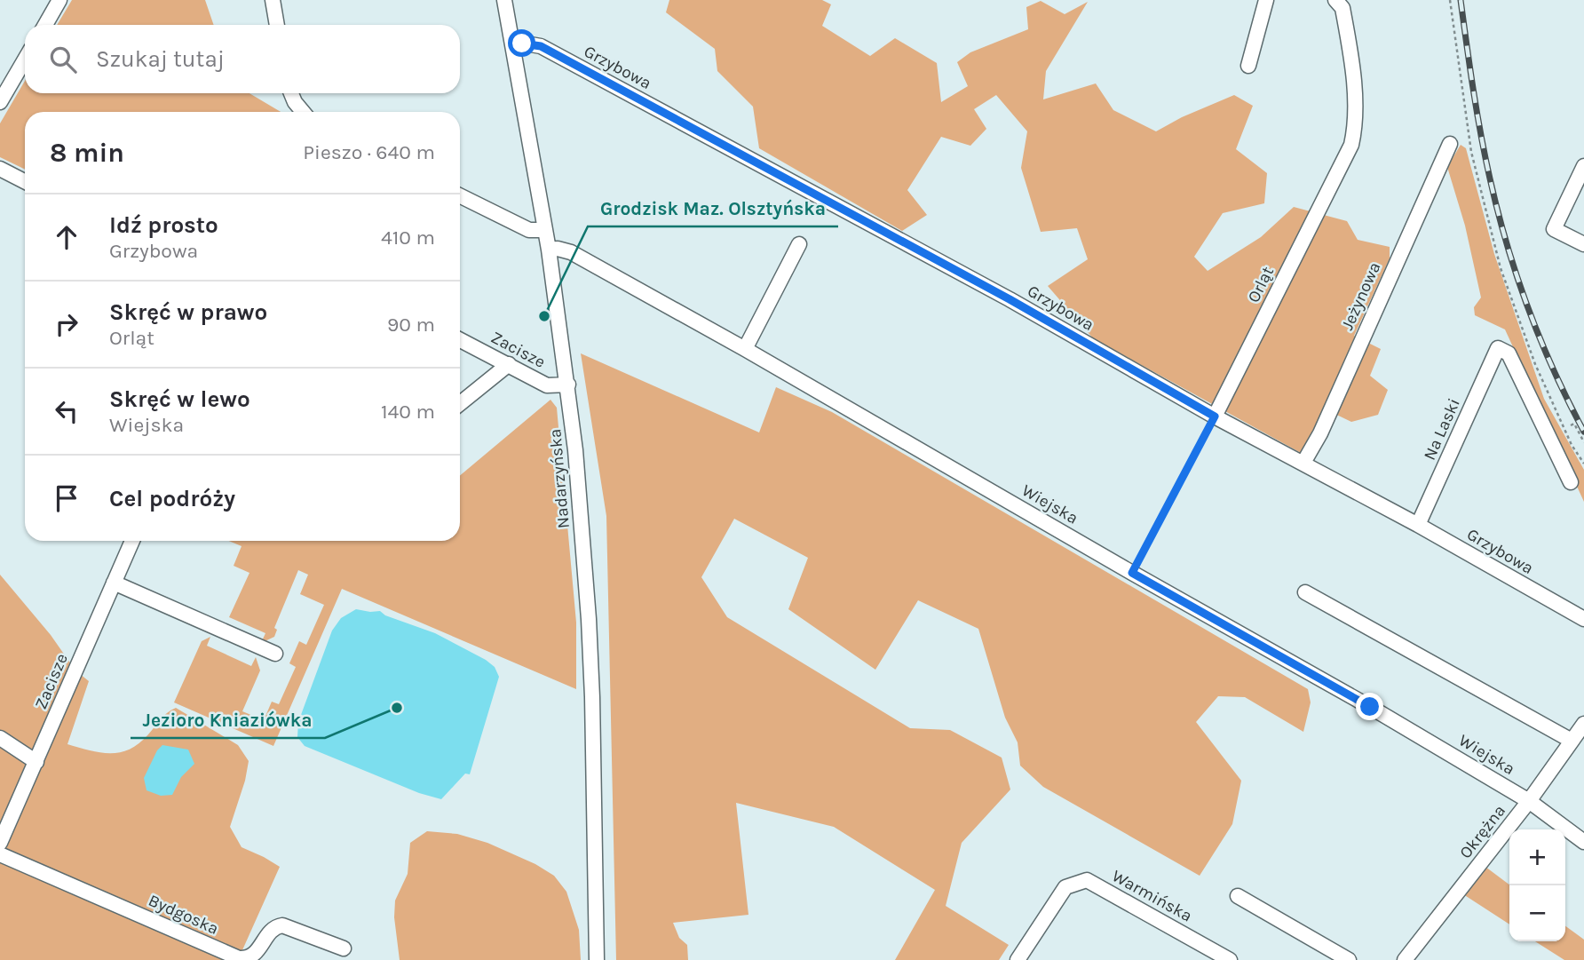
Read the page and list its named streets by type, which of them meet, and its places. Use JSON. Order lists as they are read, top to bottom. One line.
{"streets":{"street":["Grzybowa","Orląt","Jeżynowa","Zacisze","Na Laski","Nadarzyńska","Wiejska","Okrężna","Warmińska","Bydgoska"]},"crossings":[["Grzybowa","Orląt"],["Grzybowa","Jeżynowa"],["Grzybowa","Na Laski"],["Grzybowa","Nadarzyńska"],["Zacisze","Nadarzyńska"],["Nadarzyńska","Wiejska"],["Wiejska","Okrężna"]],"places":["Grodzisk Maz. Olsztyńska","Jezioro Kniaziówka"],"page":{"search":"Szukaj tutaj","heading":["8 min","Pieszo · 640 m"],"list":[["Idź prosto","Grzybowa","410 m"],["Skręć w prawo","Orląt","90 m"],["Skręć w lewo","Wiejska","140 m"],"Cel podróży"],"map_buttons":["+","−"]}}
